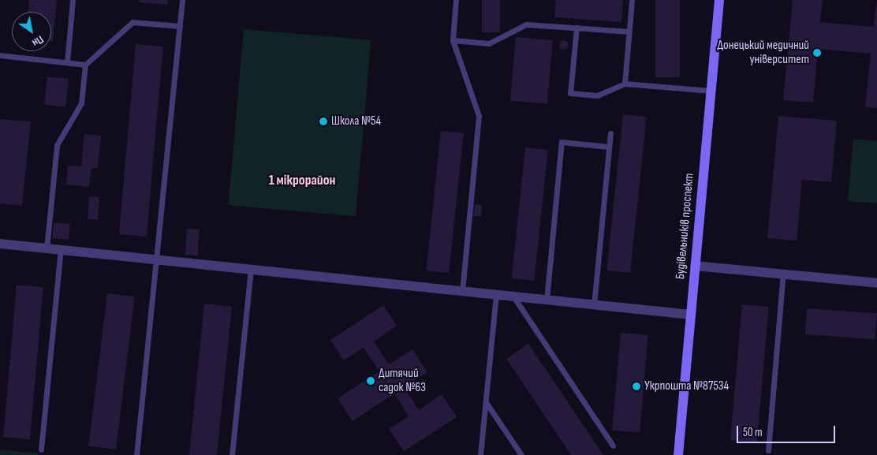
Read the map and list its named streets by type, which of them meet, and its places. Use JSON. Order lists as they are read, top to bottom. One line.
{"streets":{"main road":["Будівельників проспект"]},"districts":["1 мікрорайон"],"places":["Донецький медичний університет","Школа №54","Дитячий садок №63","Укрпошта №87534"],"scale_bar":"50 m","north":"bottom right"}
